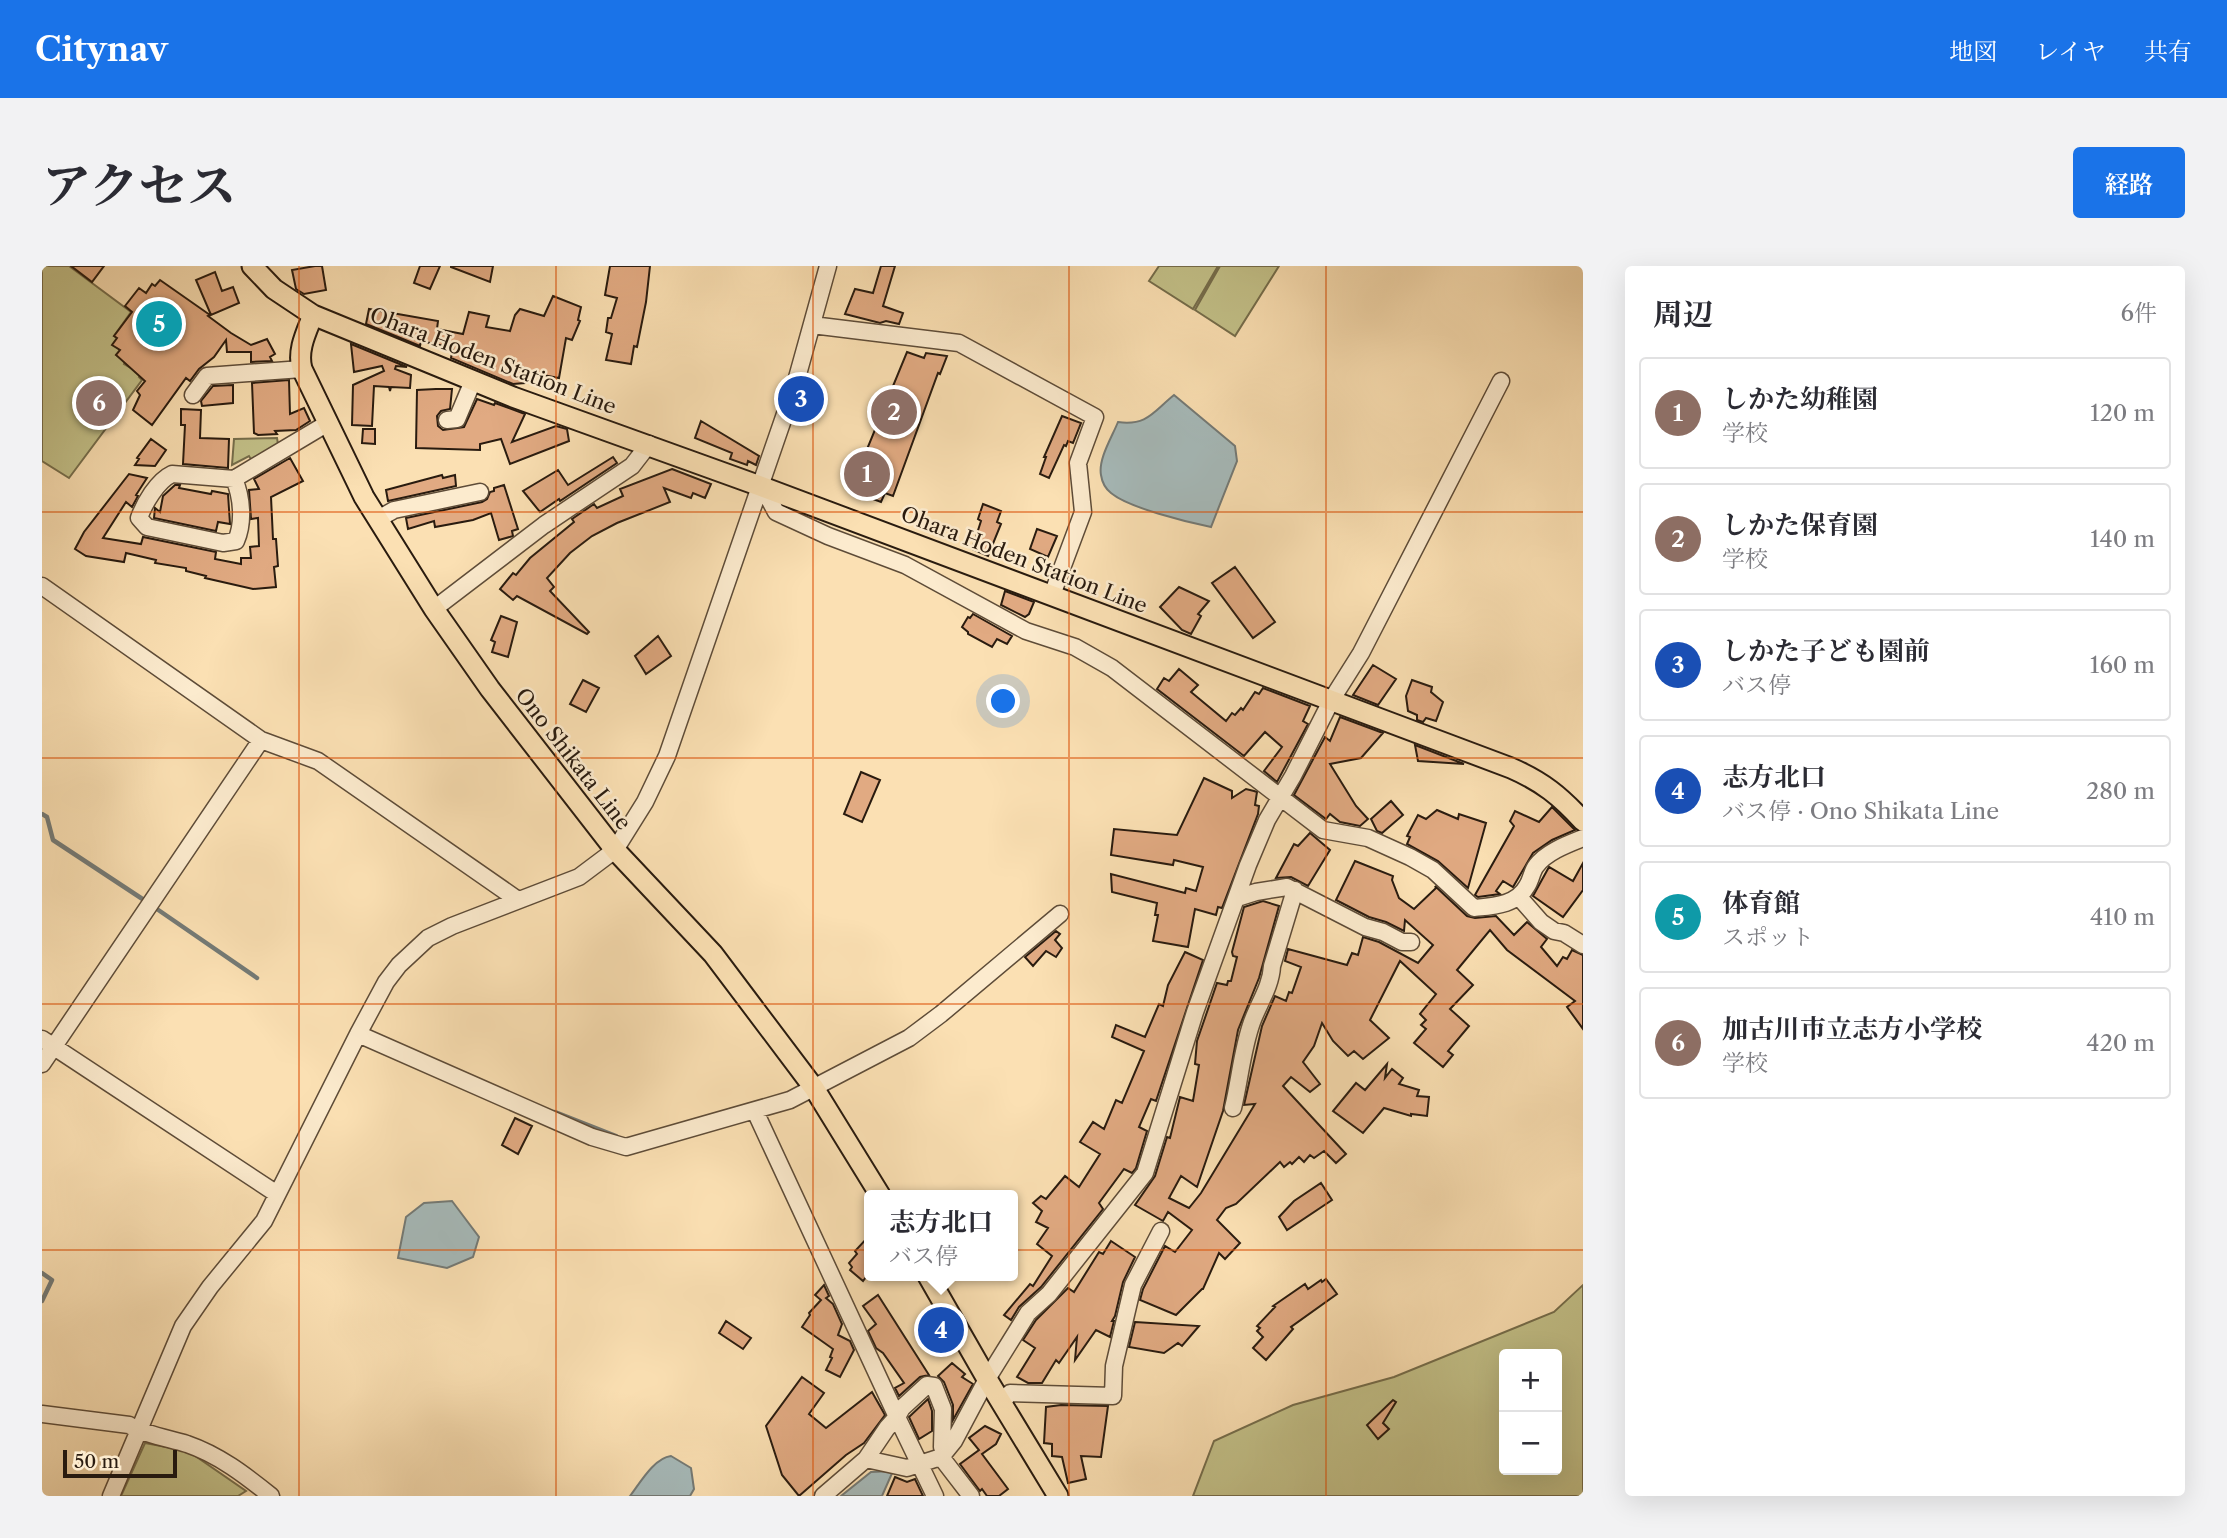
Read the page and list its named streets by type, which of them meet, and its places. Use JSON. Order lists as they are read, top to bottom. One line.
{"streets":{"main road":["Ohara Hoden Station Line","Ono Shikata Line"]},"scale_bar":"50 m","page":{"header":"Citynav","nav":["地図","レイヤ","共有"],"title":"アクセス","buttons":"経路","heading":["周辺","6件"],"pins":["5","3","6","2","1","4"],"list":[{"mark":"1","name":"しかた幼稚園","note":"学校","value":"120 m"},{"mark":"2","name":"しかた保育園","note":"学校","value":"140 m"},{"mark":"3","name":"しかた子ども園前","note":"バス停","value":"160 m"},{"mark":"4","name":"志方北口","note":"バス停 · Ono Shikata Line","value":"280 m"},{"mark":"5","name":"体育館","note":"スポット","value":"410 m"},{"mark":"6","name":"加古川市立志方小学校","note":"学校","value":"420 m"}],"popup":["志方北口","バス停"],"map_buttons":["+","−"],"scale":"50 m"}}
